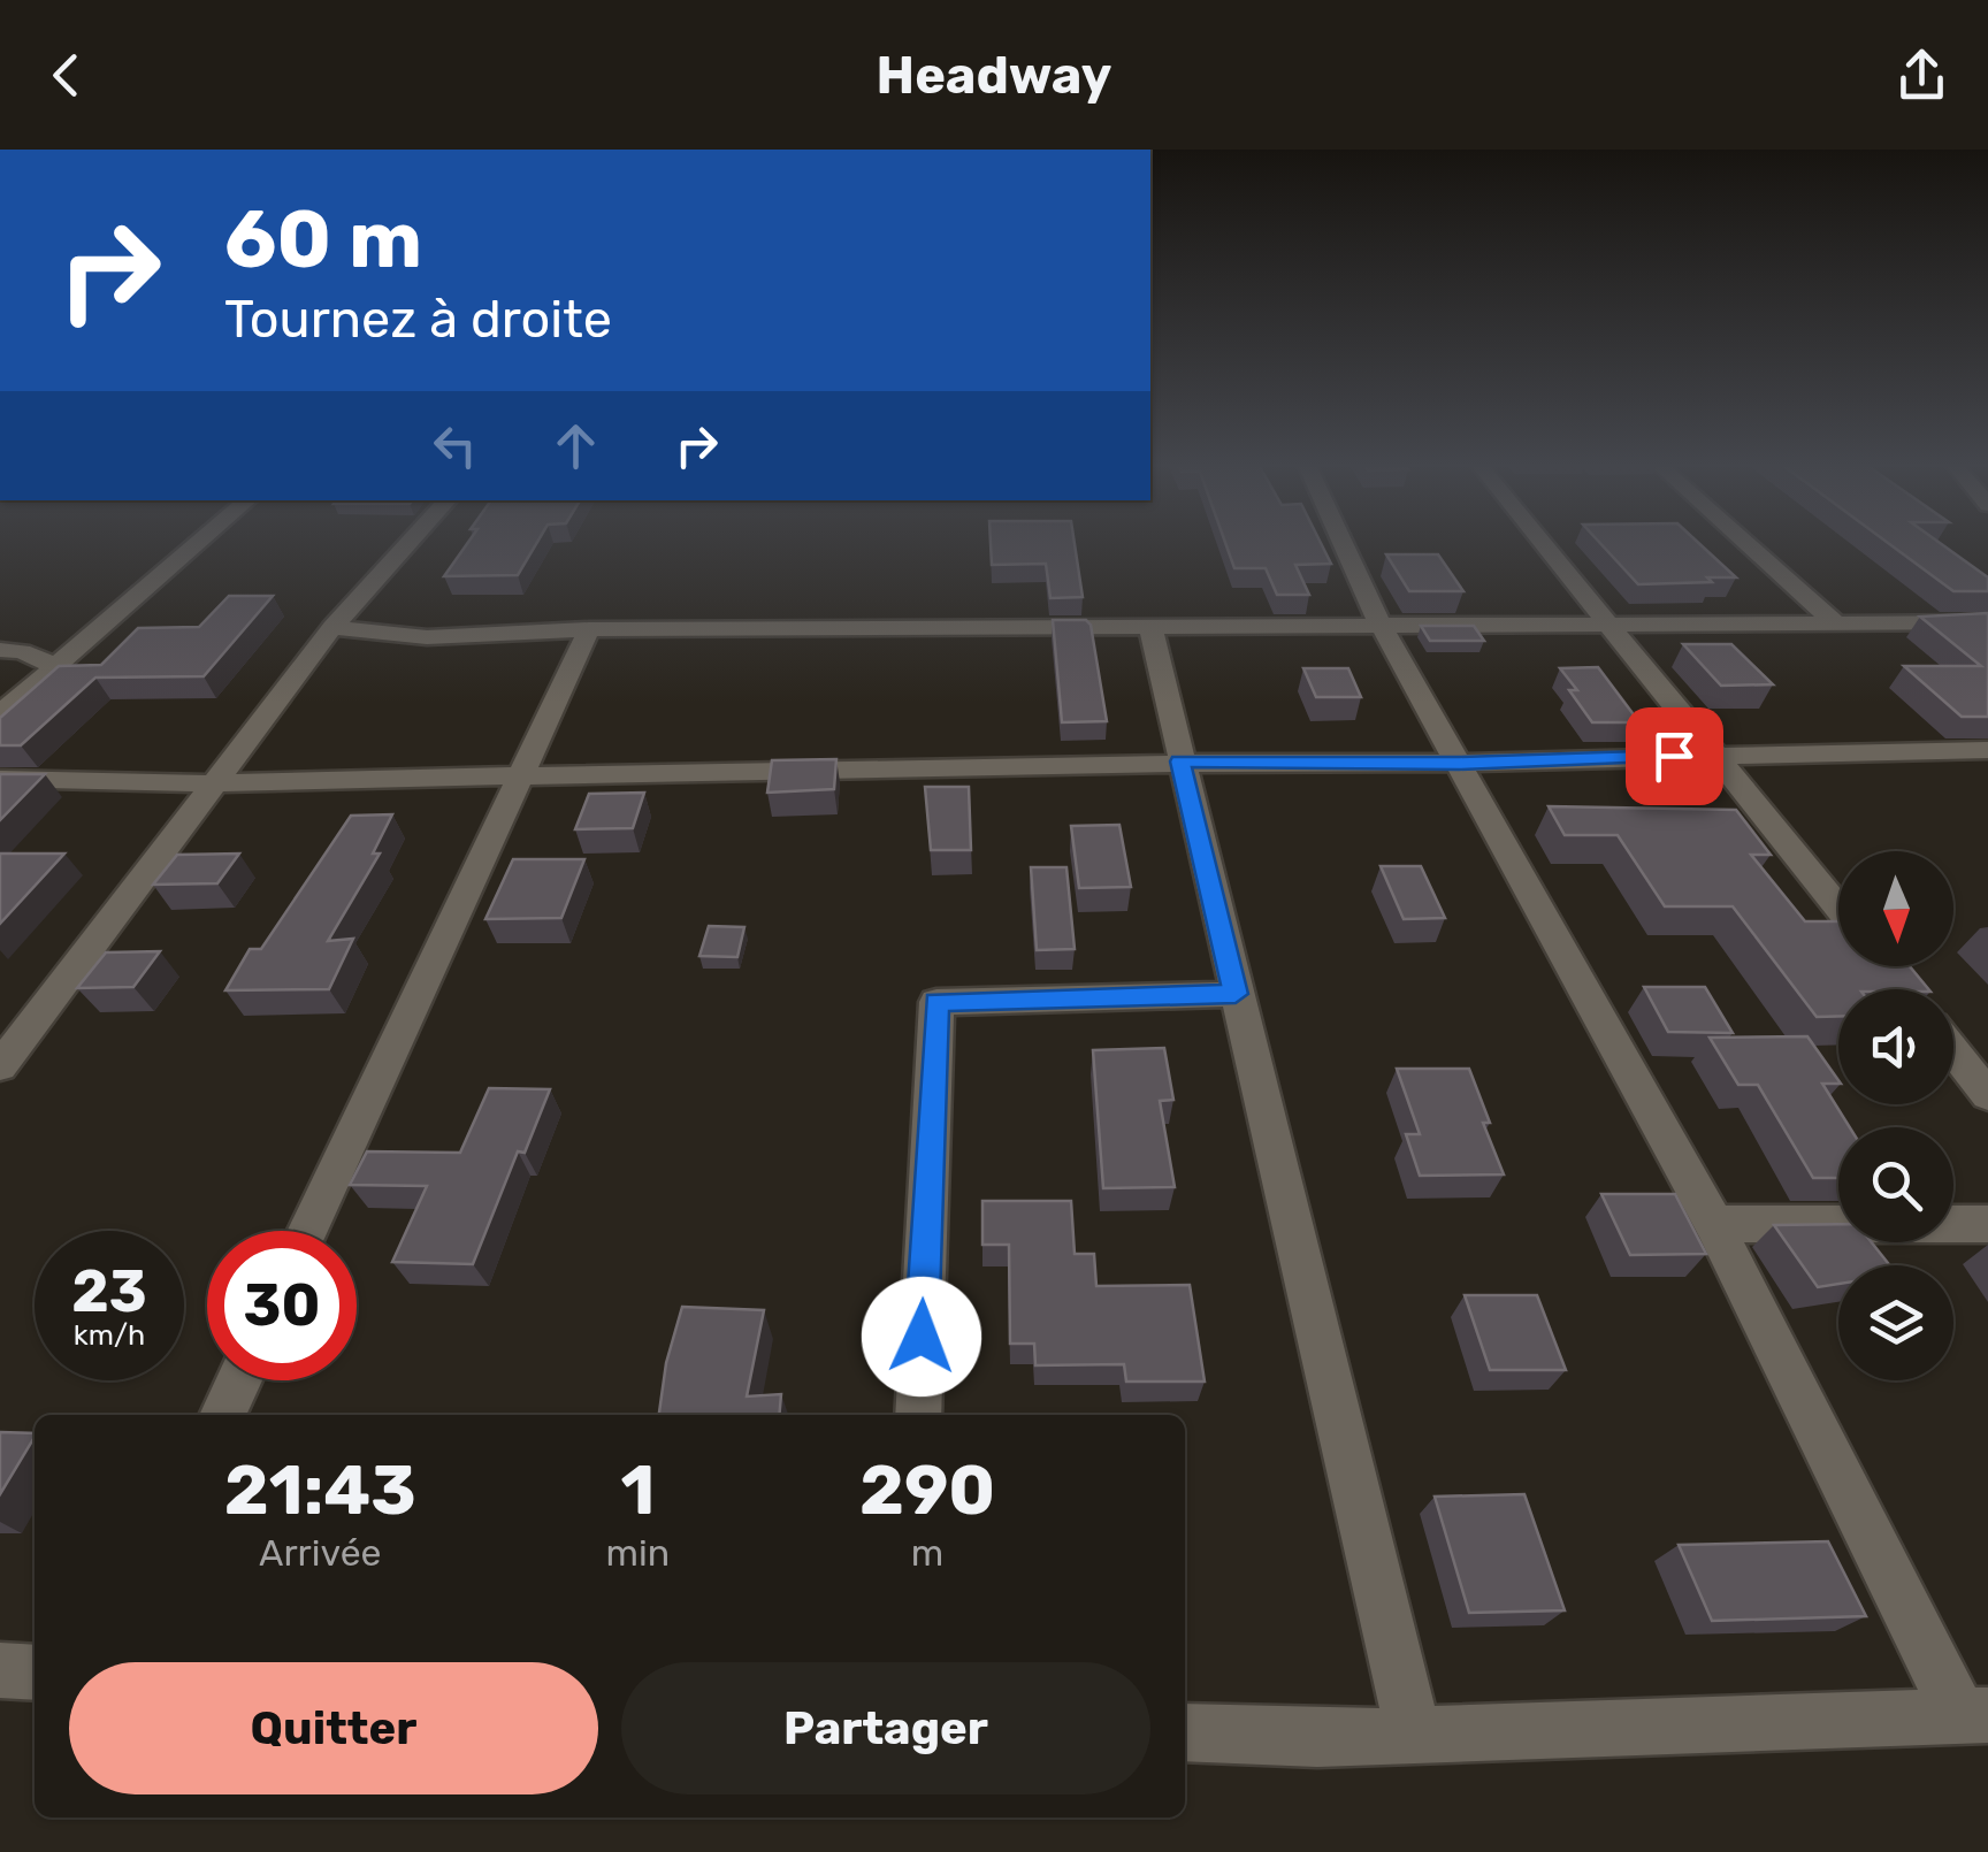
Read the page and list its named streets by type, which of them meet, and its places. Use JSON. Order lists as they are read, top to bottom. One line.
{"north":"bottom","page":{"header":"Headway","turn":["60 m","Tournez à droite"],"speed":"23 km/h","limit":"30","eta":["21:43","Arrivée","1","min","290","m"],"buttons":["Quitter","Partager"]}}
